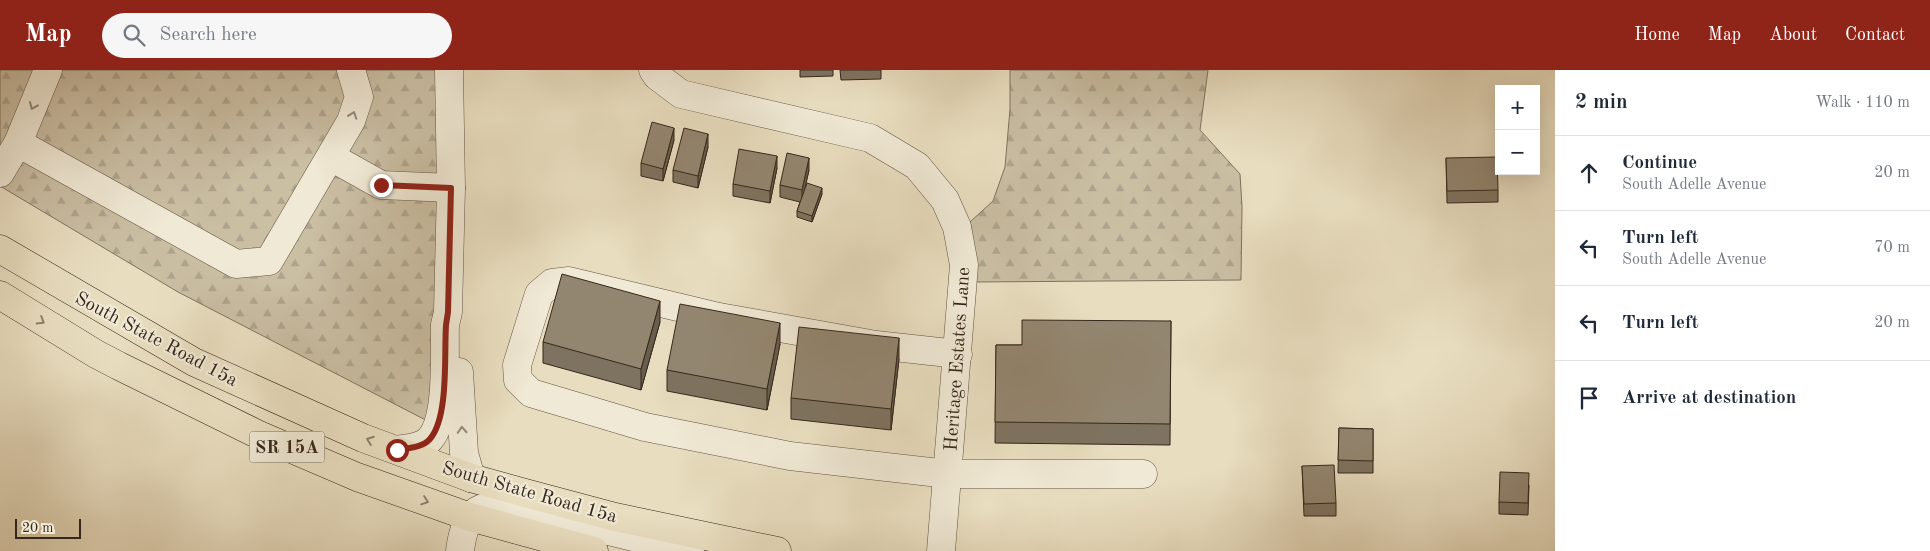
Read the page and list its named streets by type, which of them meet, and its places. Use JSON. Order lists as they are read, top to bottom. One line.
{"streets":{"highway":["South State Road 15a","SR 15A"],"street":["Heritage Estates Lane"]},"scale_bar":"20 m","page":{"header":"Map","search":"Search here","nav":["Home","Map","About","Contact"],"heading":["2 min","Walk · 110 m"],"map_buttons":["+","−"],"list":[["Continue","South Adelle Avenue","20 m"],["Turn left","South Adelle Avenue","70 m"],["Turn left","20 m"],"Arrive at destination"],"scale":"20 m"}}
